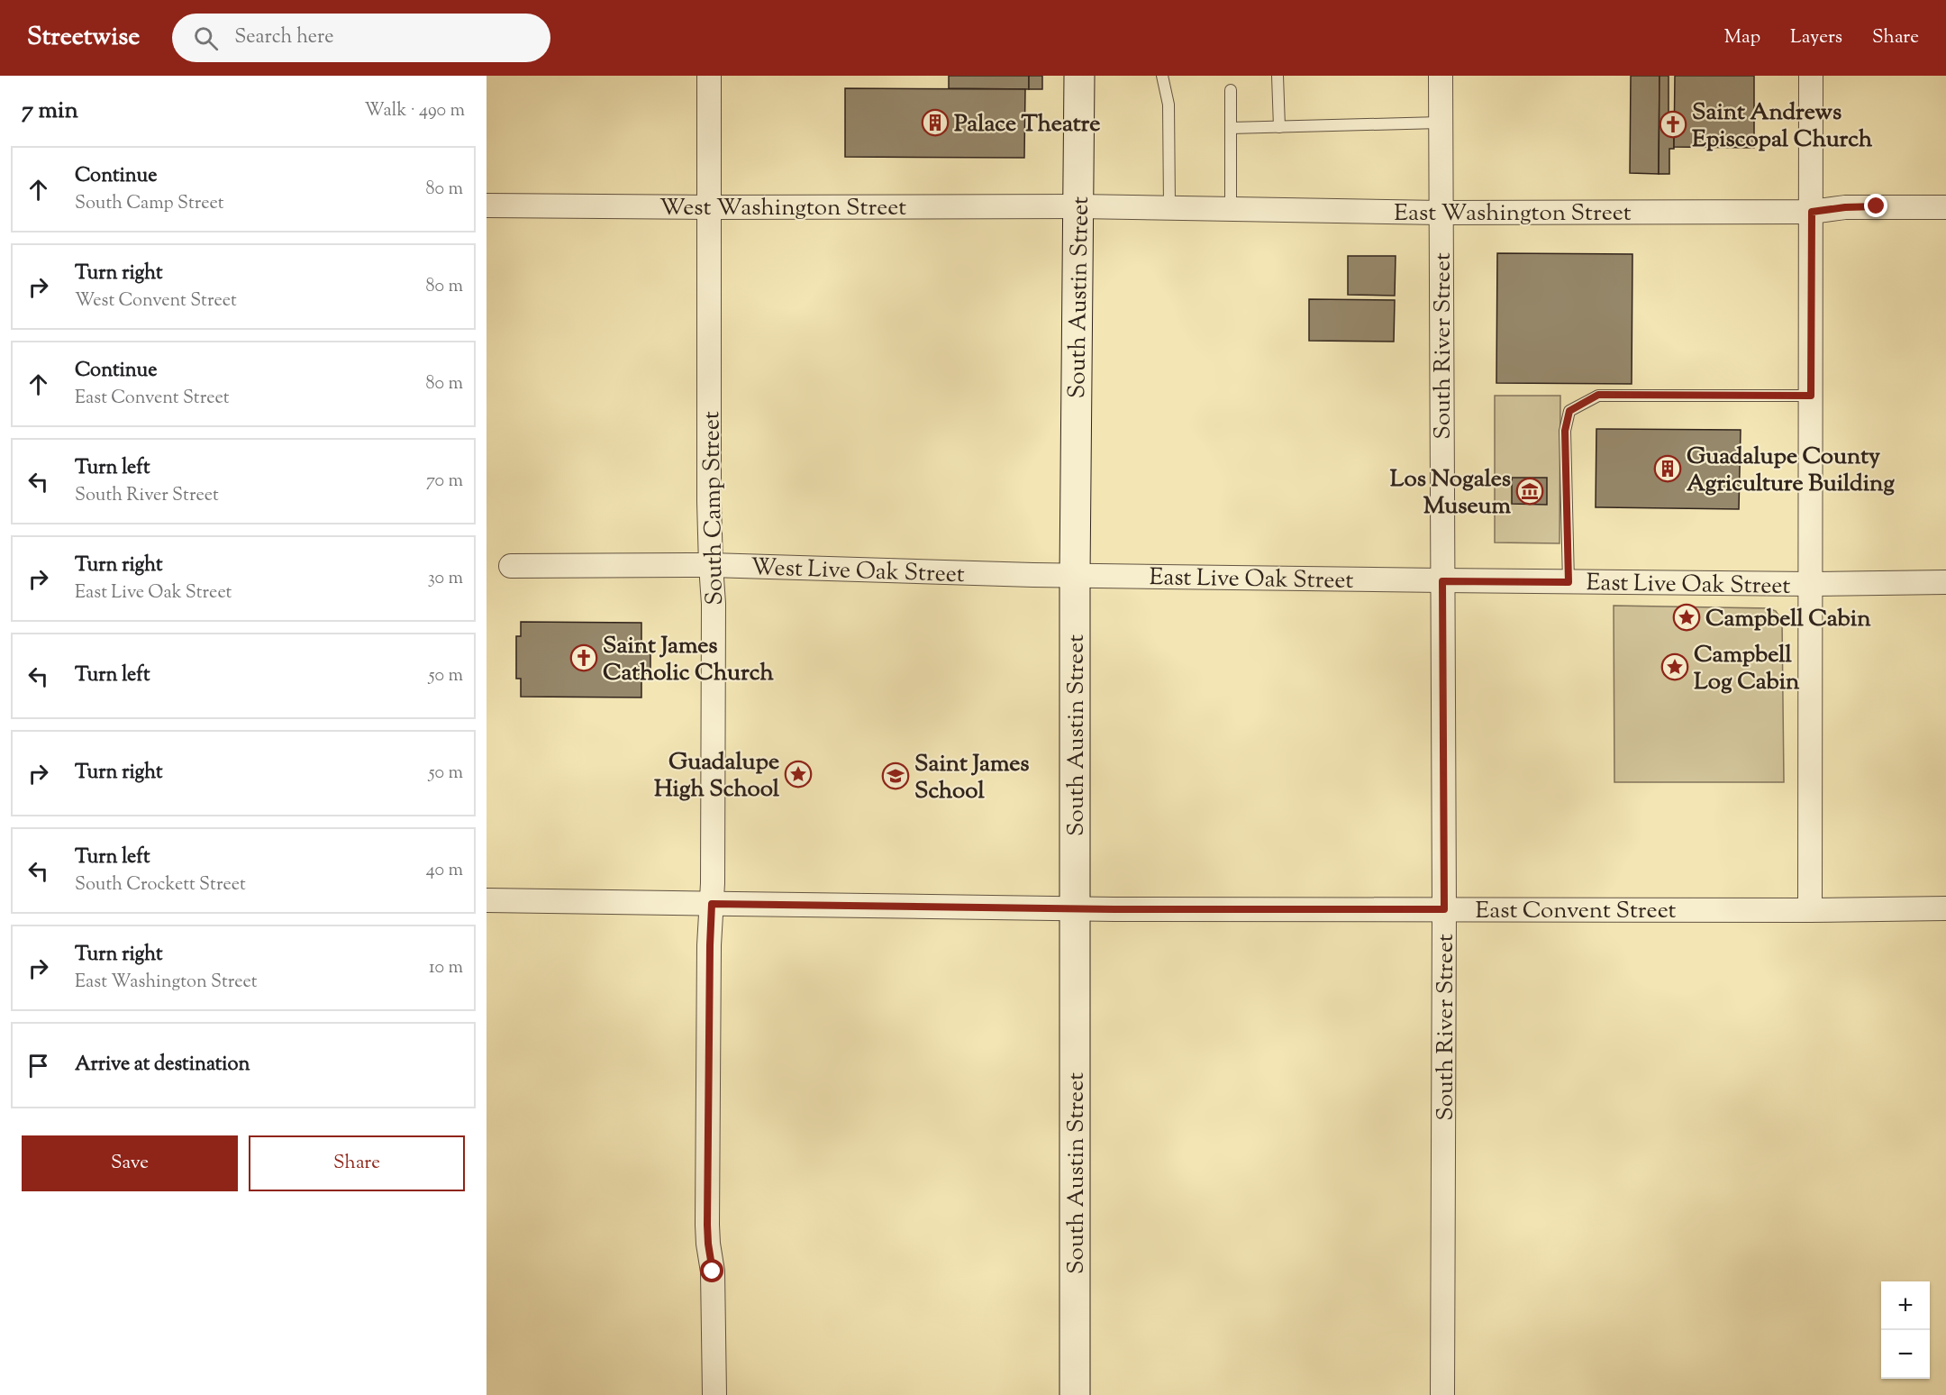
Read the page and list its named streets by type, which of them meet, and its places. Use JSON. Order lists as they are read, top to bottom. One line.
{"streets":{"main road":["South Austin Street"],"street":["West Washington Street","East Washington Street","South River Street","South Camp Street","West Live Oak Street","East Live Oak Street","East Convent Street"]},"crossings":[["West Washington Street","East Washington Street"],["West Washington Street","South Austin Street"],["West Washington Street","South Camp Street"],["East Washington Street","South Austin Street"],["East Washington Street","South River Street"],["South Austin Street","West Live Oak Street"],["South Austin Street","East Live Oak Street"],["South Austin Street","East Convent Street"],["South River Street","East Live Oak Street"],["South River Street","East Convent Street"],["South Camp Street","West Live Oak Street"],["South Camp Street","East Convent Street"],["West Live Oak Street","East Live Oak Street"]],"places":{"building":["Palace Theatre","Guadalupe County Agriculture Building"],"church":["Saint Andrews Episcopal Church","Saint James Catholic Church"],"museum":["Los Nogales Museum"],"place":["Campbell Cabin","Campbell Log Cabin","Guadalupe High School"],"school or university":["Saint James School"]},"page":{"header":"Streetwise","search":"Search here","nav":["Map","Layers","Share"],"heading":["7 min","Walk · 490 m"],"list":[["Continue","South Camp Street","80 m"],["Turn right","West Convent Street","80 m"],["Continue","East Convent Street","80 m"],["Turn left","South River Street","70 m"],["Turn right","East Live Oak Street","30 m"],["Turn left","50 m"],["Turn right","50 m"],["Turn left","South Crockett Street","40 m"],["Turn right","East Washington Street","10 m"],"Arrive at destination"],"buttons":["Save","Share"],"map_buttons":["+","−"]}}
